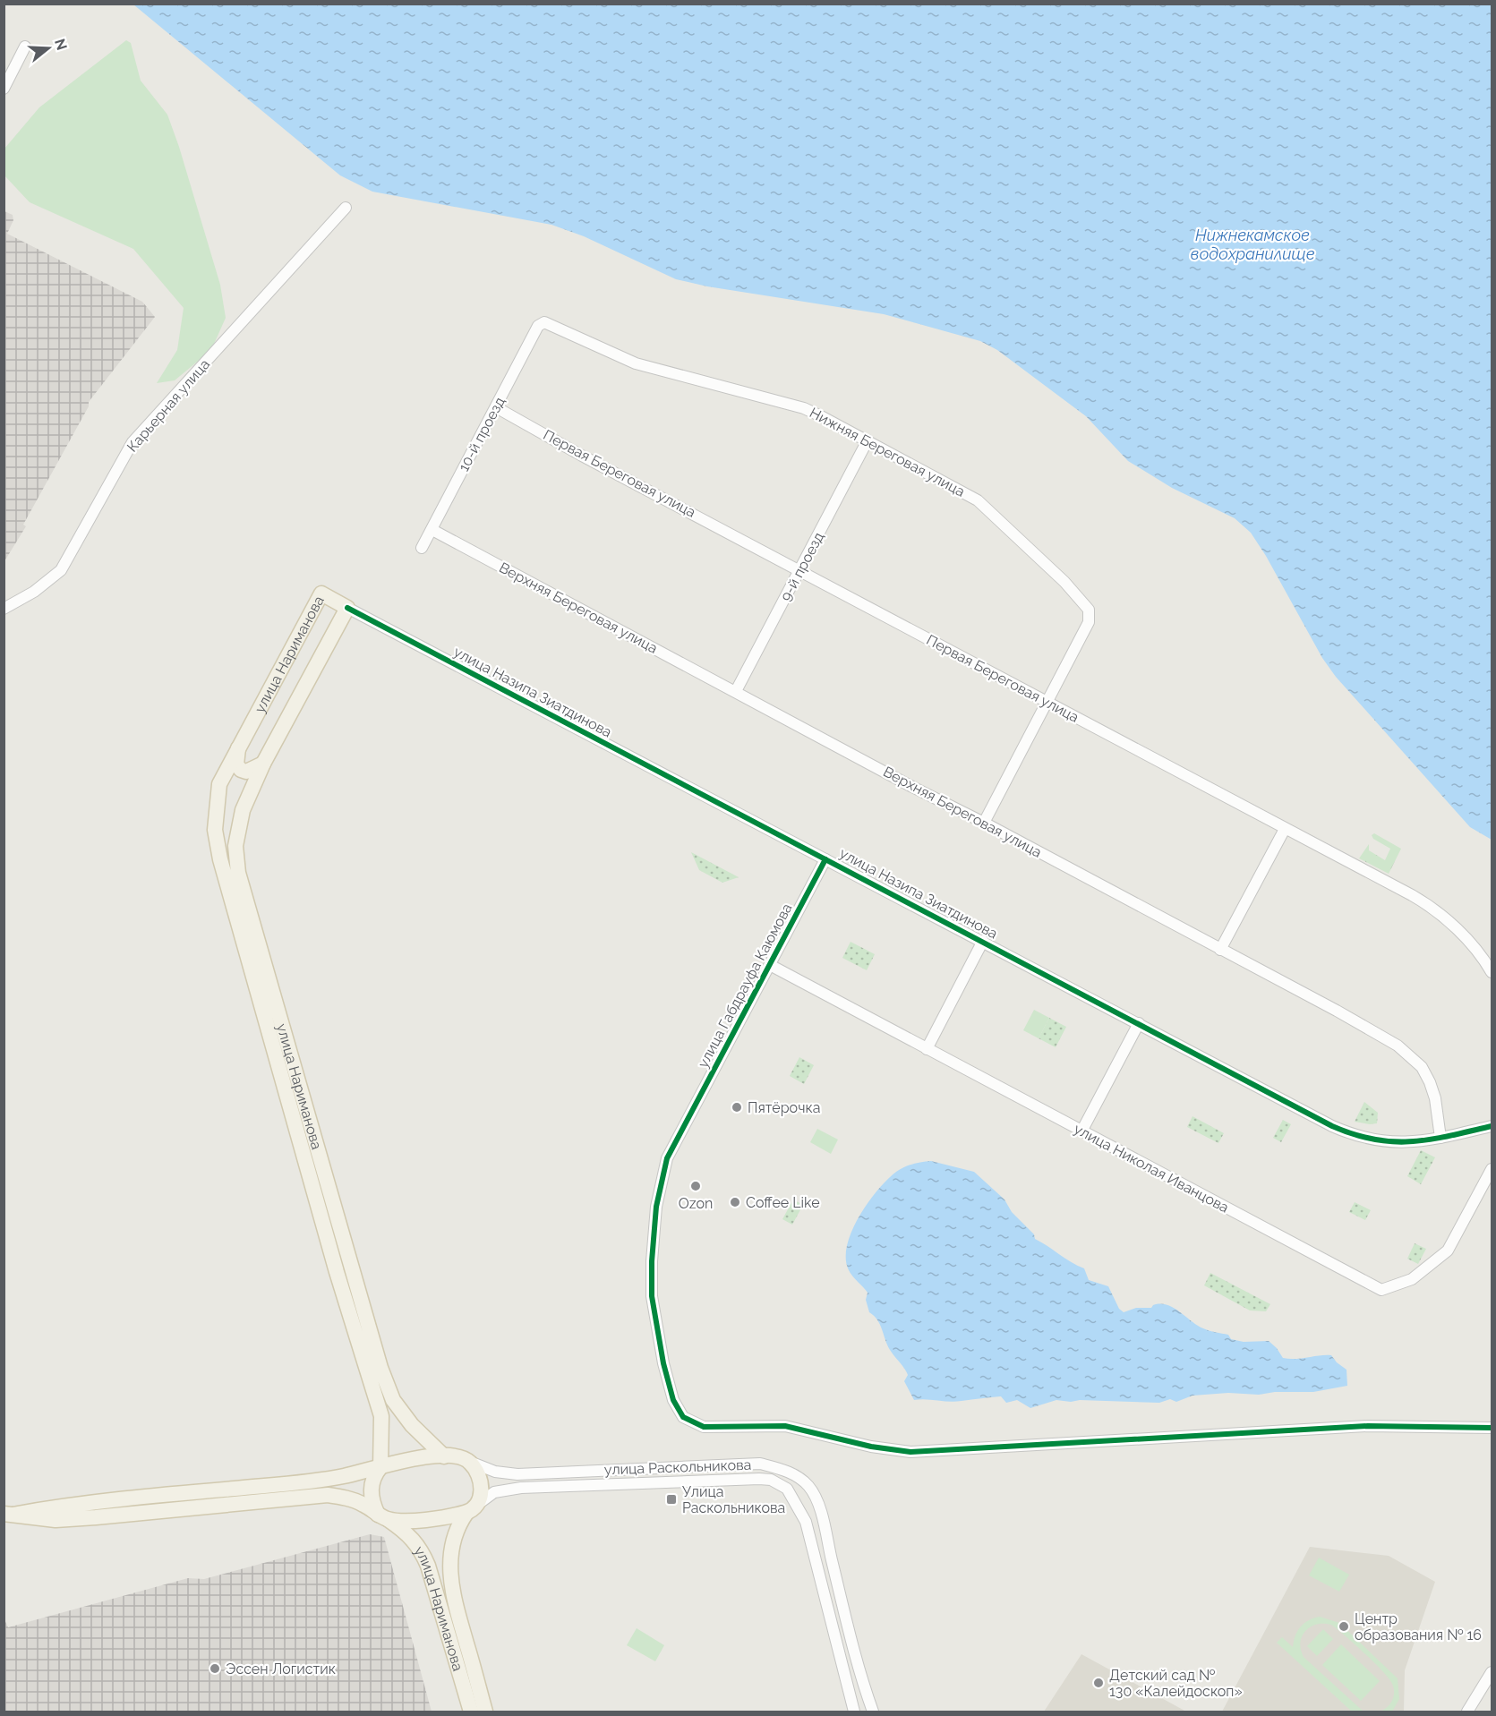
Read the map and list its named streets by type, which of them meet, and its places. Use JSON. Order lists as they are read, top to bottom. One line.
{"streets":{"main road":["улица Нариманова"],"street":["Карьерная улица","10-й проезд","Нижняя Береговая улица","Первая Береговая улица","9-й проезд","Верхняя Береговая улица","улица Назипа Зиатдинова","улица Габдрауфа Каюмова","улица Николая Иванцова","улица Раскольникова"]},"crossings":[["10-й проезд","Нижняя Береговая улица"],["10-й проезд","Первая Береговая улица"],["10-й проезд","Верхняя Береговая улица"],["Нижняя Береговая улица","Первая Береговая улица"],["Нижняя Береговая улица","9-й проезд"],["Первая Береговая улица","9-й проезд"],["9-й проезд","Верхняя Береговая улица"],["Верхняя Береговая улица","улица Назипа Зиатдинова"],["улица Нариманова","улица Назипа Зиатдинова"],["улица Нариманова","улица Раскольникова"],["улица Назипа Зиатдинова","улица Габдрауфа Каюмова"],["улица Габдрауфа Каюмова","улица Николая Иванцова"]],"water":["Нижнекамское водохранилище"],"places":{"other":["Пятёрочка","Ozon","Coffee Like","Центр образования № 16","Эссен Логистик","Детский сад № 130 «Калейдоскоп»"],"transit":["Улица Раскольникова"]},"north":"right"}
